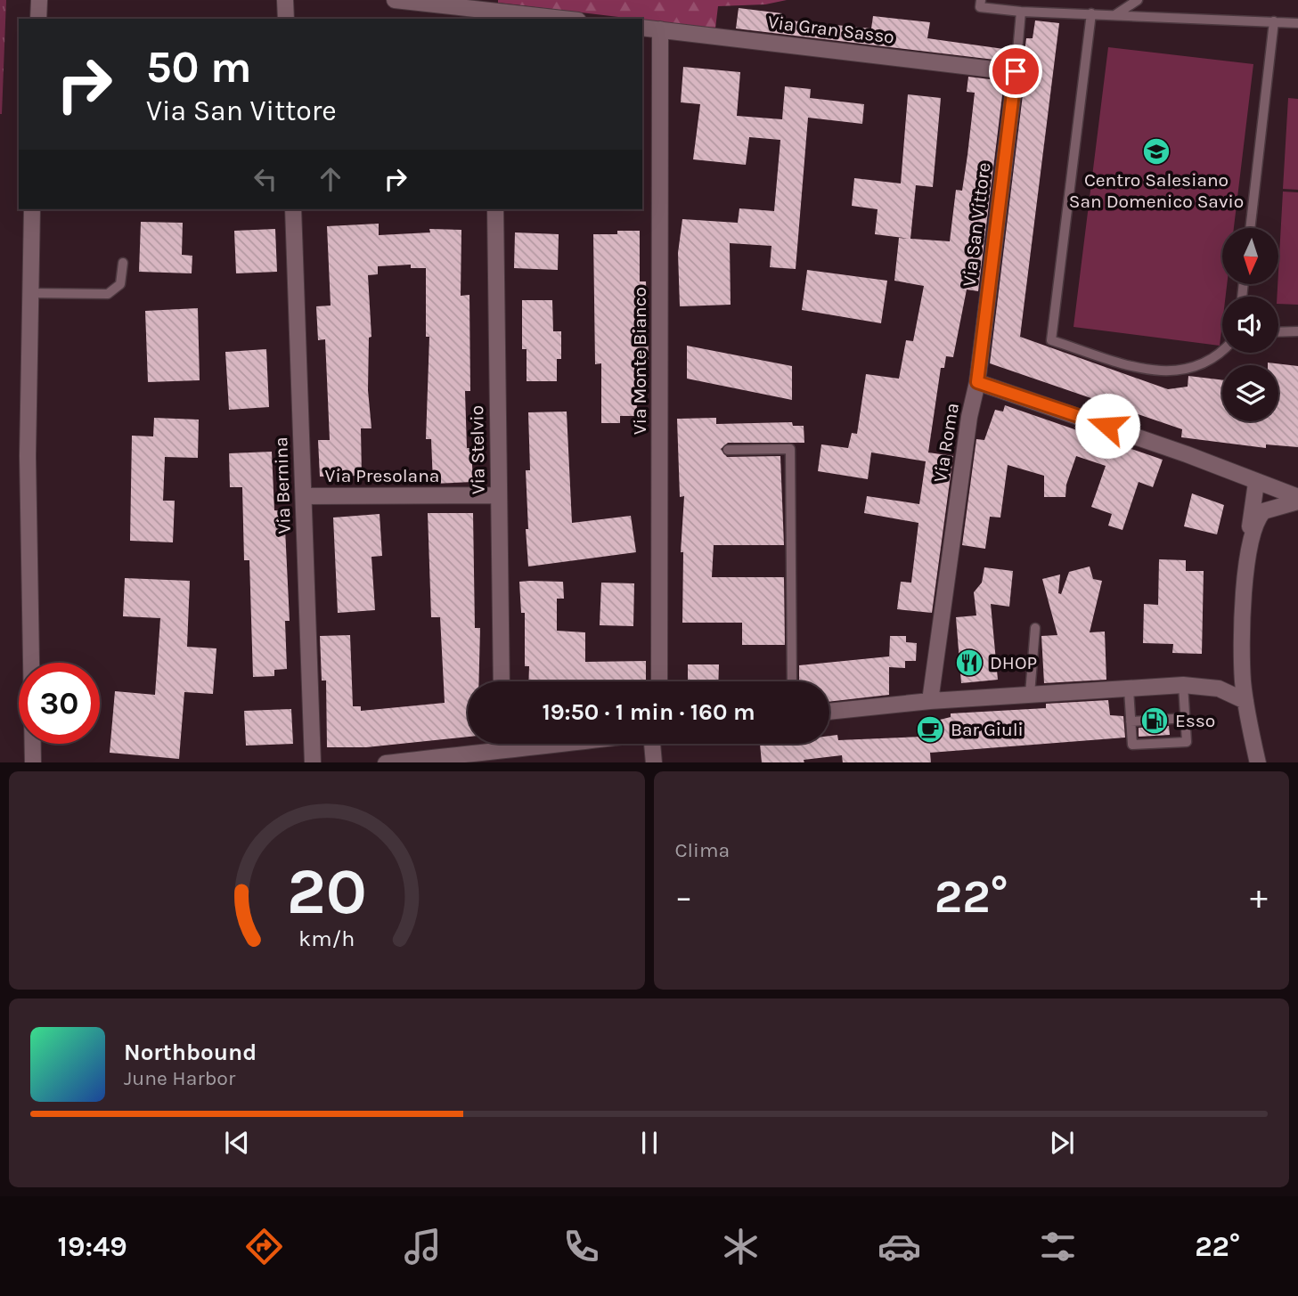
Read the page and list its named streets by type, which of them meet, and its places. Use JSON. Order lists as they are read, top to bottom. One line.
{"streets":{"street":["Via Gran Sasso","Via San Vittore","Via Monte Bianco","Via Roma","Via Stelvio","Via Presolana","Via Bernina"]},"crossings":[["Via Gran Sasso","Via San Vittore"],["Via Gran Sasso","Via Monte Bianco"],["Via San Vittore","Via Roma"],["Via Stelvio","Via Presolana"],["Via Presolana","Via Bernina"]],"places":{"school or university":["Centro Salesiano San Domenico Savio"],"restaurant":["DHOP"],"fuel station":["Esso"],"cafe":["Bar Giuli"]},"north":"bottom","page":{"turn":["50 m","Via San Vittore"],"limit":"30","trip":"19:50 · 1 min · 160 m","tile":"Clima","heat":["−","22°","+"],"song":["Northbound","June Harbor"],"tabs":["19:49","22°"],"gauge":["20","km/h"]}}
